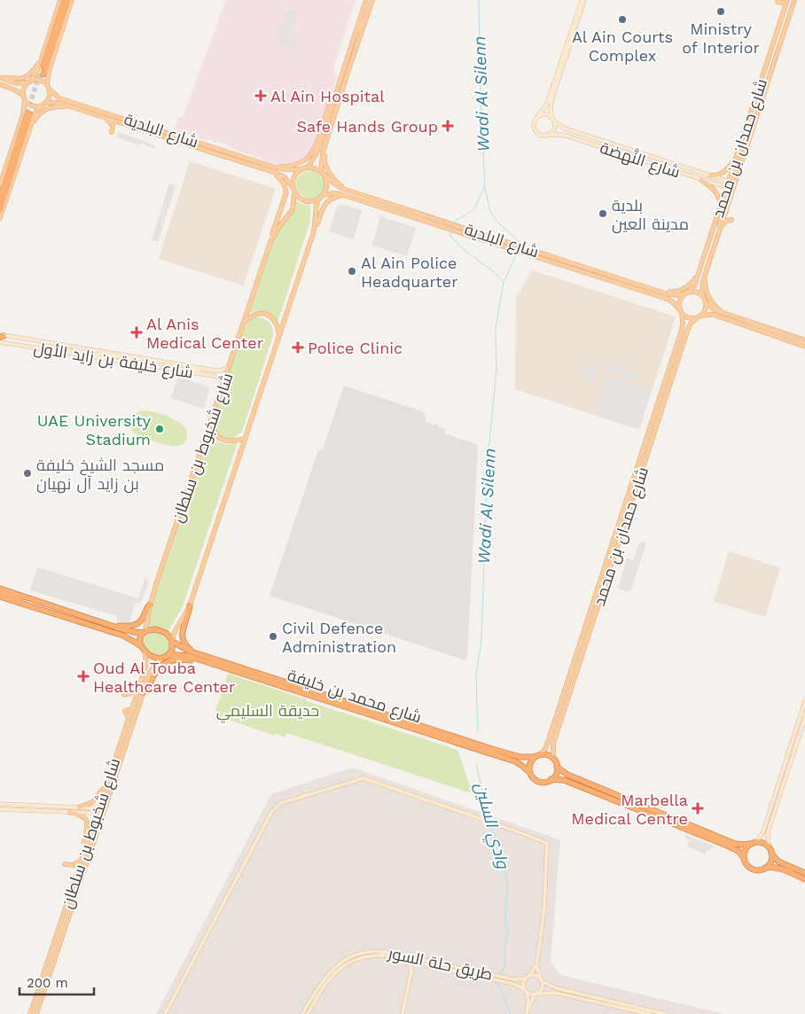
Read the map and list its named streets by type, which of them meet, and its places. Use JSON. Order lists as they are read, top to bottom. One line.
{"streets":{"highway":["شارع محمد بن خليفة"],"main road":["شارع البلدية","شارع حمدان بن محمد","شارع النَّهضة","شارع خليفة بن زايد الأول","شارع شخبوط بن سلطان","طريق حلة السور"]},"crossings":[["شارع البلدية","شارع حمدان بن محمد"],["شارع البلدية","شارع شخبوط بن سلطان"],["شارع حمدان بن محمد","شارع النَّهضة"],["شارع حمدان بن محمد","شارع محمد بن خليفة"],["شارع خليفة بن زايد الأول","شارع شخبوط بن سلطان"],["شارع شخبوط بن سلطان","شارع محمد بن خليفة"]],"water":["Wadi Al Silenn","وادي السلين"],"parks":["حديقة السليمي"],"places":{"other":["Ministry of Interior","Al Ain Courts Complex","بلدية مدينة العين","Al Ain Police Headquarter","UAE University Stadium","مسجد الشيخ خليفة بن زايد آل نهيان","Civil Defence Administration"],"health":["Al Ain Hospital","Safe Hands Group","Al Anis Medical Center","Police Clinic","Oud Al Touba Healthcare Center","Marbella Medical Centre"]},"scale_bar":"200 m"}
